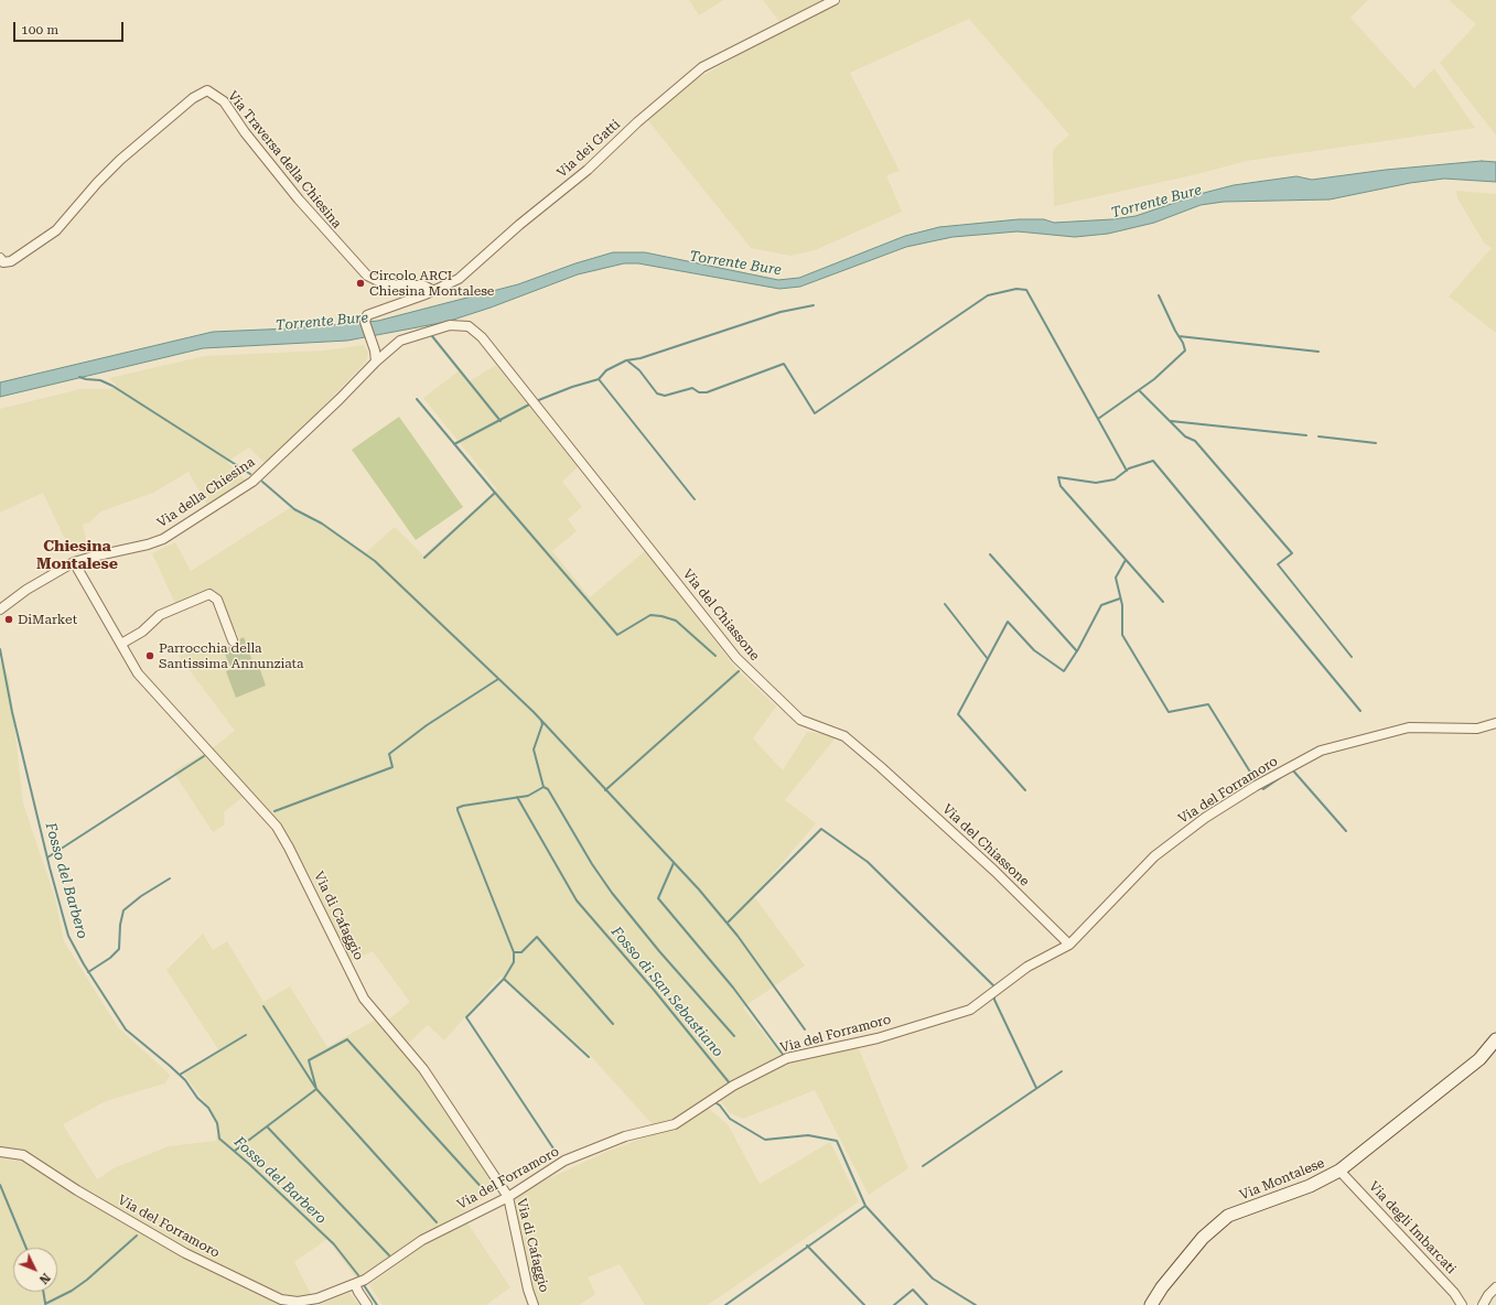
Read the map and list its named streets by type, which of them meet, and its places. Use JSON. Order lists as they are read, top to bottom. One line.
{"streets":{"main road":["Via Montalese"],"street":["Via dei Gatti","Via Traversa della Chiesina","Via della Chiesina","Via del Chiassone","Via del Forramoro","Via di Cafaggio","Via degli Imbarcati"]},"crossings":[["Via dei Gatti","Via Traversa della Chiesina"],["Via dei Gatti","Via della Chiesina"],["Via dei Gatti","Via del Chiassone"],["Via della Chiesina","Via del Chiassone"],["Via della Chiesina","Via di Cafaggio"],["Via del Chiassone","Via del Forramoro"],["Via del Forramoro","Via di Cafaggio"],["Via Montalese","Via degli Imbarcati"]],"districts":["Chiesina Montalese"],"water":["Torrente Bure","Fosso del Barbero","Fosso di San Sebastiano"],"places":["Circolo ARCI Chiesina Montalese","DiMarket","Parrocchia della Santissima Annunziata"],"scale_bar":"100 m","north":"bottom right"}
